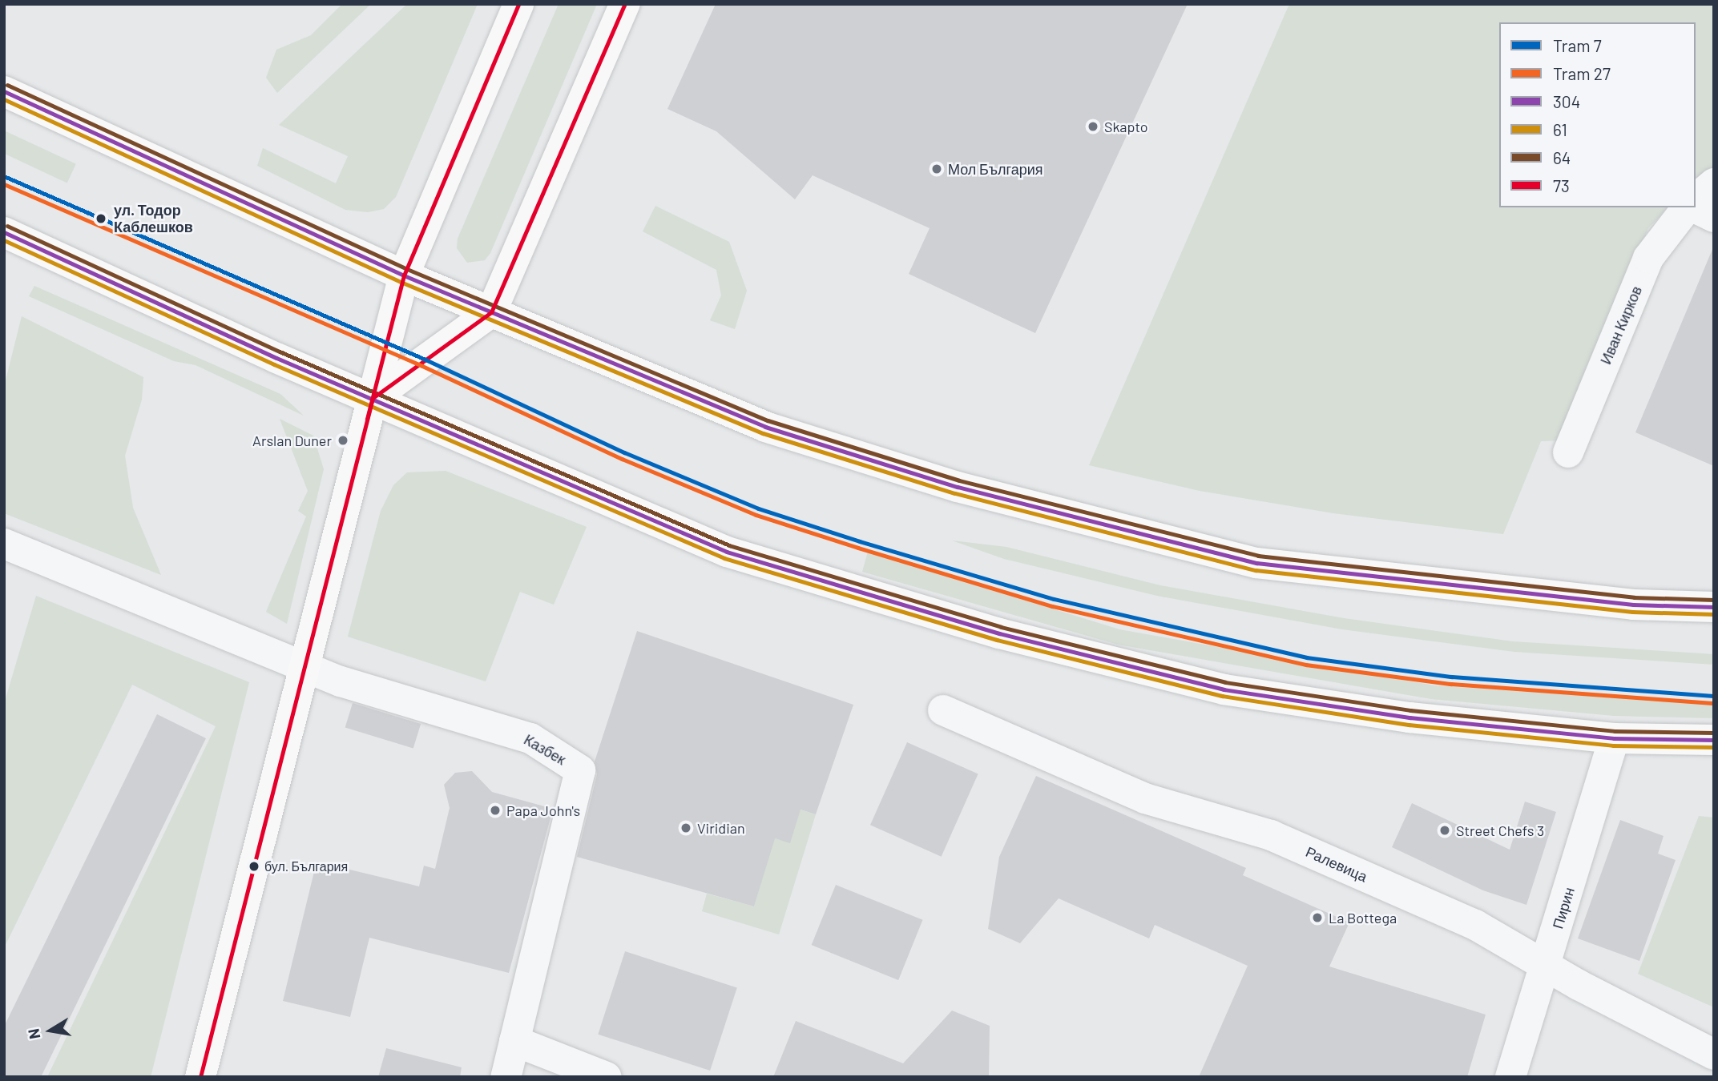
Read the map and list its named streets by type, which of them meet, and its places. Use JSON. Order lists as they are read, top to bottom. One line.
{"streets":{"street":["Иван Кирков","Казбек","Ралевица","Пирин"]},"crossings":[["Ралевица","Пирин"]],"places":["Skapto","Мол България","ул. Тодор Каблешков","Arslan Duner","Papa John's","Viridian","Street Chefs 3","бул. България","La Bottega"],"lines":["transit line 73","transit line 64","transit line 304","transit line 61","tram line 7","tram line 27"],"legend":["Tram 7","Tram 27","304","61","64","73"],"north":"left"}
